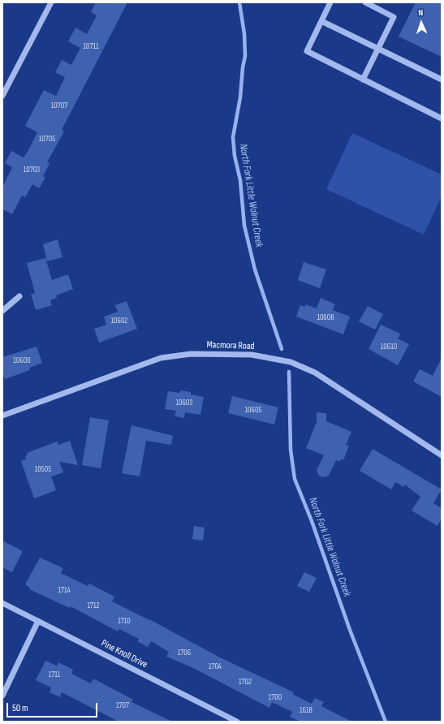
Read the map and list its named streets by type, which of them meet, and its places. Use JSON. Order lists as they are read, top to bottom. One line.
{"streets":{"street":["Macmora Road","Pine Knoll Drive"]},"water":["North Fork Little Walnut Creek"],"house_numbers":["10711","10707","10705","10703","10608","10602","10610","10600","10603","10605","10505","1714","1712","1710","1706","1704","1711","1702","1700","1707","1618"],"scale_bar":"50 m","north":"top"}
